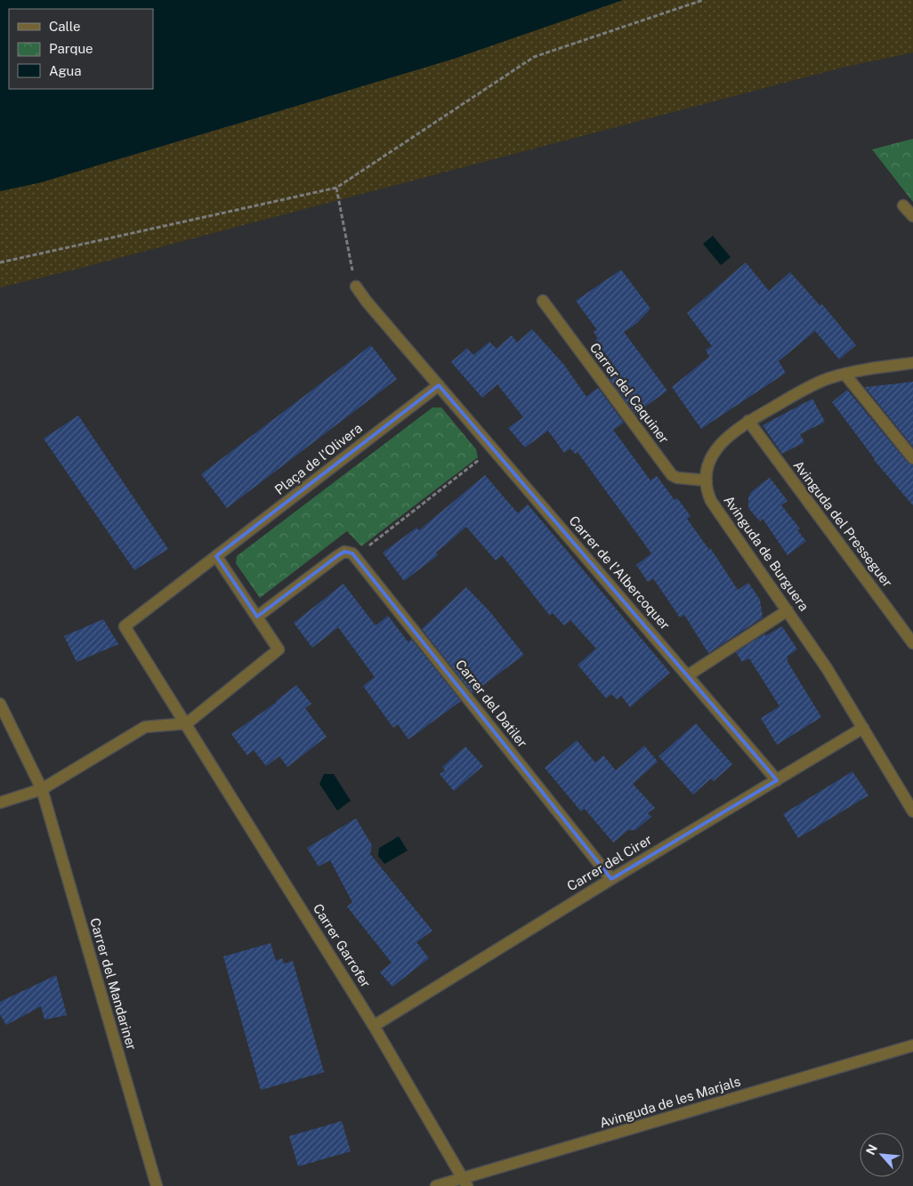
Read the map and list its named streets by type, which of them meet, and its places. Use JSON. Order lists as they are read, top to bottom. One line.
{"streets":{"street":["Carrer del Caquiner","Plaça de l'Olivera","Avinguda del Presseguer","Avinguda de Burguera","Carrer de l'Albercoquer","Carrer del Datiler","Carrer del Cirer","Carrer Garrofer","Carrer del Mandariner","Avinguda de les Marjals"]},"crossings":[["Carrer del Caquiner","Avinguda de Burguera"],["Plaça de l'Olivera","Carrer de l'Albercoquer"],["Plaça de l'Olivera","Carrer Garrofer"],["Avinguda del Presseguer","Avinguda de Burguera"],["Avinguda de Burguera","Carrer del Cirer"],["Carrer de l'Albercoquer","Carrer del Cirer"],["Carrer del Datiler","Carrer del Cirer"],["Carrer del Cirer","Carrer Garrofer"],["Carrer Garrofer","Avinguda de les Marjals"]],"legend":["Calle","Parque","Agua"],"north":"top left"}
